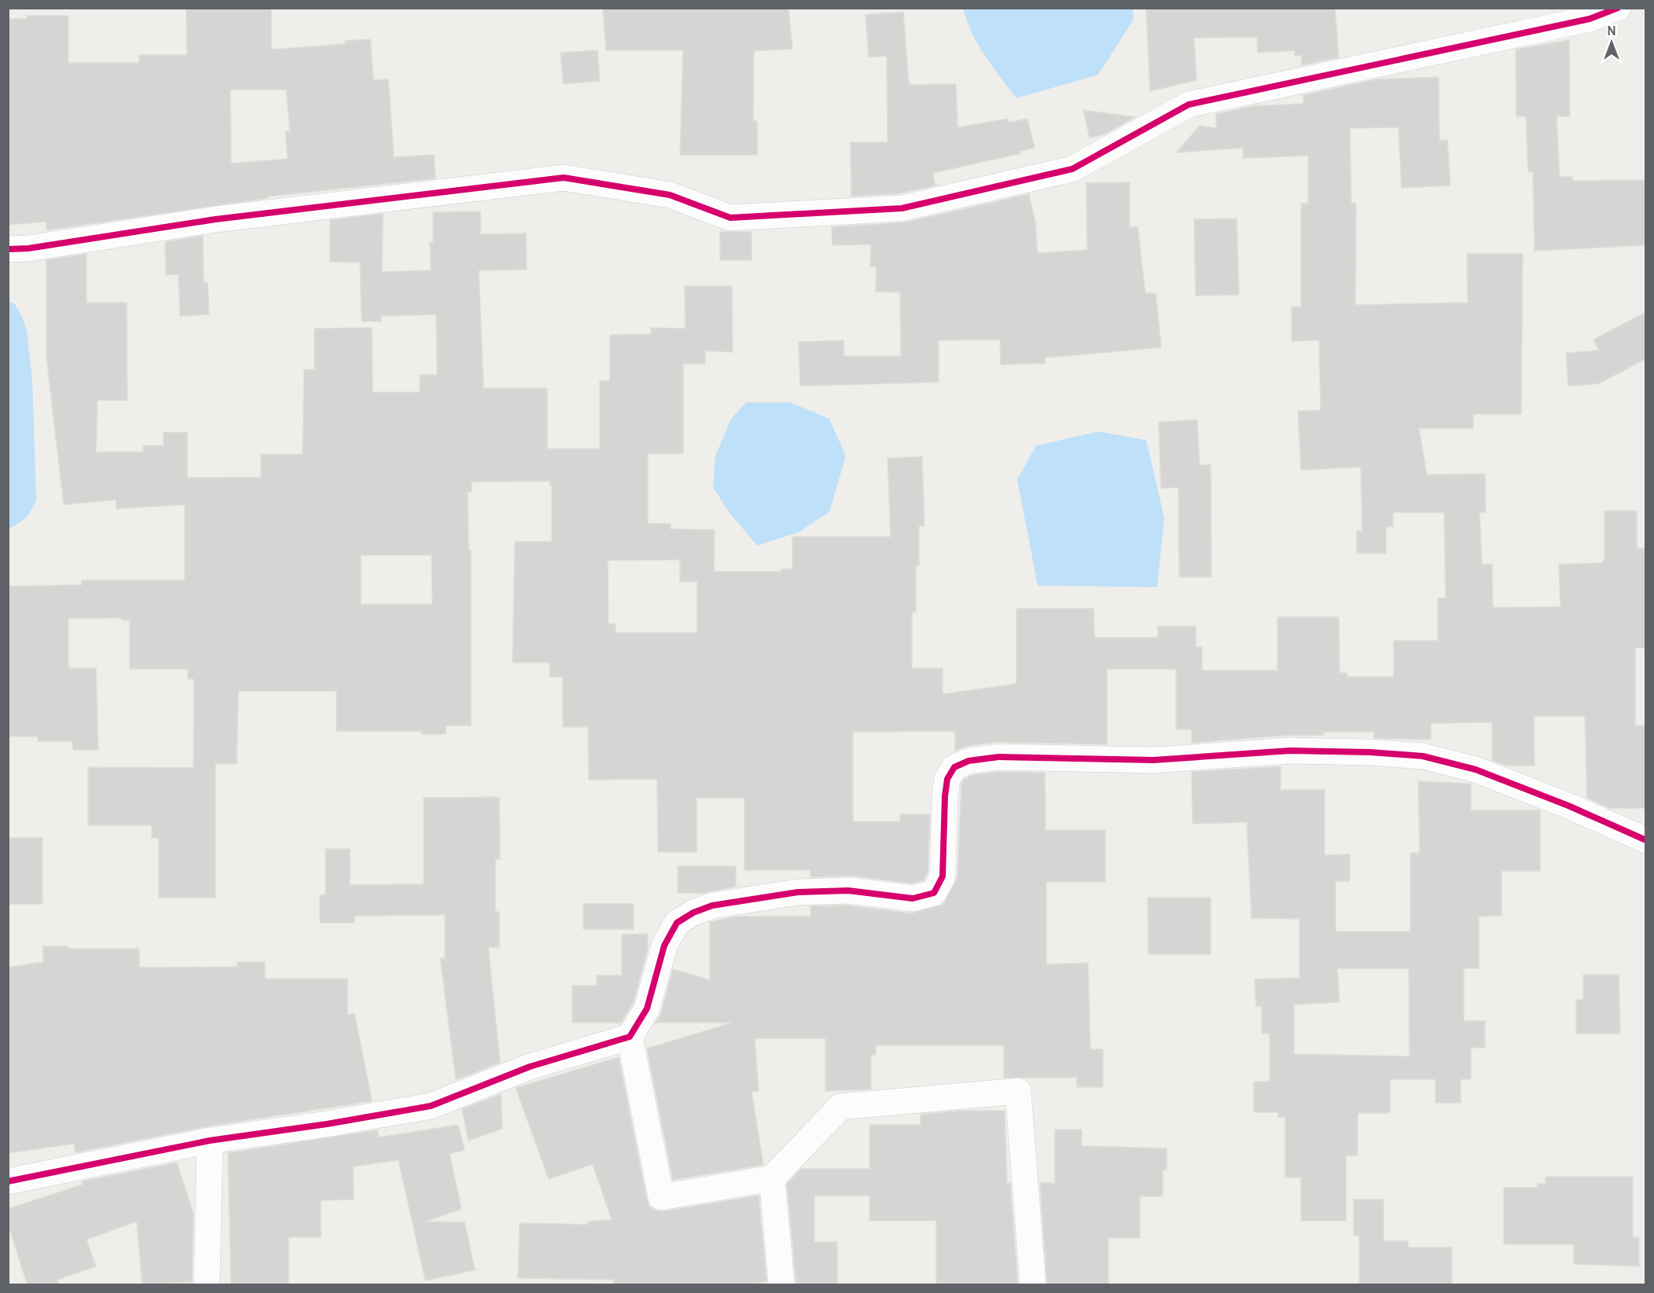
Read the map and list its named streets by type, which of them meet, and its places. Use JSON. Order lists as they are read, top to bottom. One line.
{"north":"top"}
